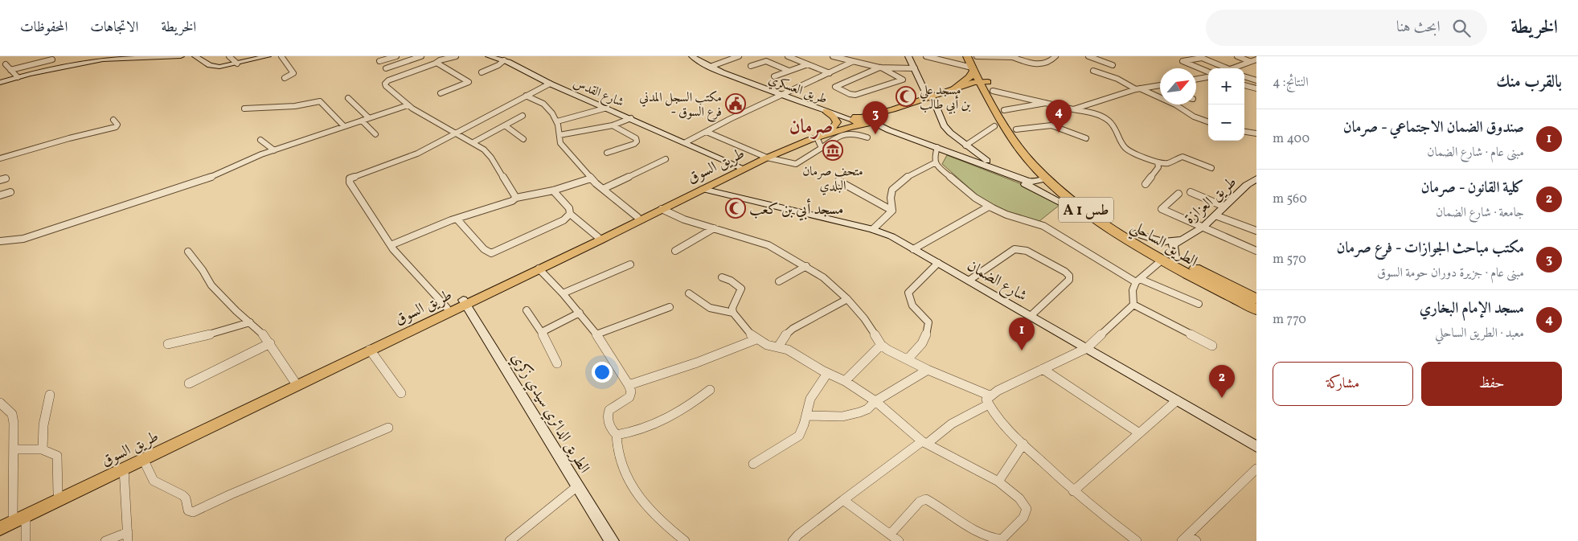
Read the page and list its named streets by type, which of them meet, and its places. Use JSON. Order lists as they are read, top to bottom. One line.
{"streets":{"highway":["A 1 طس","الطريق الساحلي"],"main road":["طريق السوق"],"street":["طريق العسكري","شارع القدس","طريق العزازة","شارع الضمان","الطريق الدائري سيدي زكري"]},"crossings":[["طريق العسكري","طريق السوق"],["شارع القدس","طريق السوق"],["طريق السوق","الطريق الساحلي"],["طريق السوق","شارع الضمان"],["طريق السوق","الطريق الدائري سيدي زكري"],["طريق العزازة","الطريق الساحلي"]],"districts":["صرمان"],"places":{"mosque":["مسجد علي بن أبي طالب","مسجد أبي بن كعب"],"public building":["مكتب السجل المدني - فرع السوق"],"museum":["متحف صرمان البلدي"]},"north":"top right","page":{"header":"الخريطة","search":"ابحث هنا","nav":["الخريطة","الاتجاهات","المحفوظات"],"heading":["بالقرب منك","النتائج: 4"],"map_buttons":["+","−"],"pins":["4","3","1","2"],"list":[{"mark":"1","name":"صندوق الضمان الاجتماعي - صرمان","note":"مبنى عام · شارع الضمان","value":"400 m"},{"mark":"2","name":"كلية القانون - صرمان","note":"جامعة · شارع الضمان","value":"560 m"},{"mark":"3","name":"مكتب مباحث الجوازات - فرع صرمان","note":"مبنى عام · جزيرة دوران حومة السوق","value":"570 m"},{"mark":"4","name":"مسجد الإمام البخاري","note":"معبد · الطريق الساحلي","value":"770 m"}],"buttons":["حفظ","مشاركة"]}}
